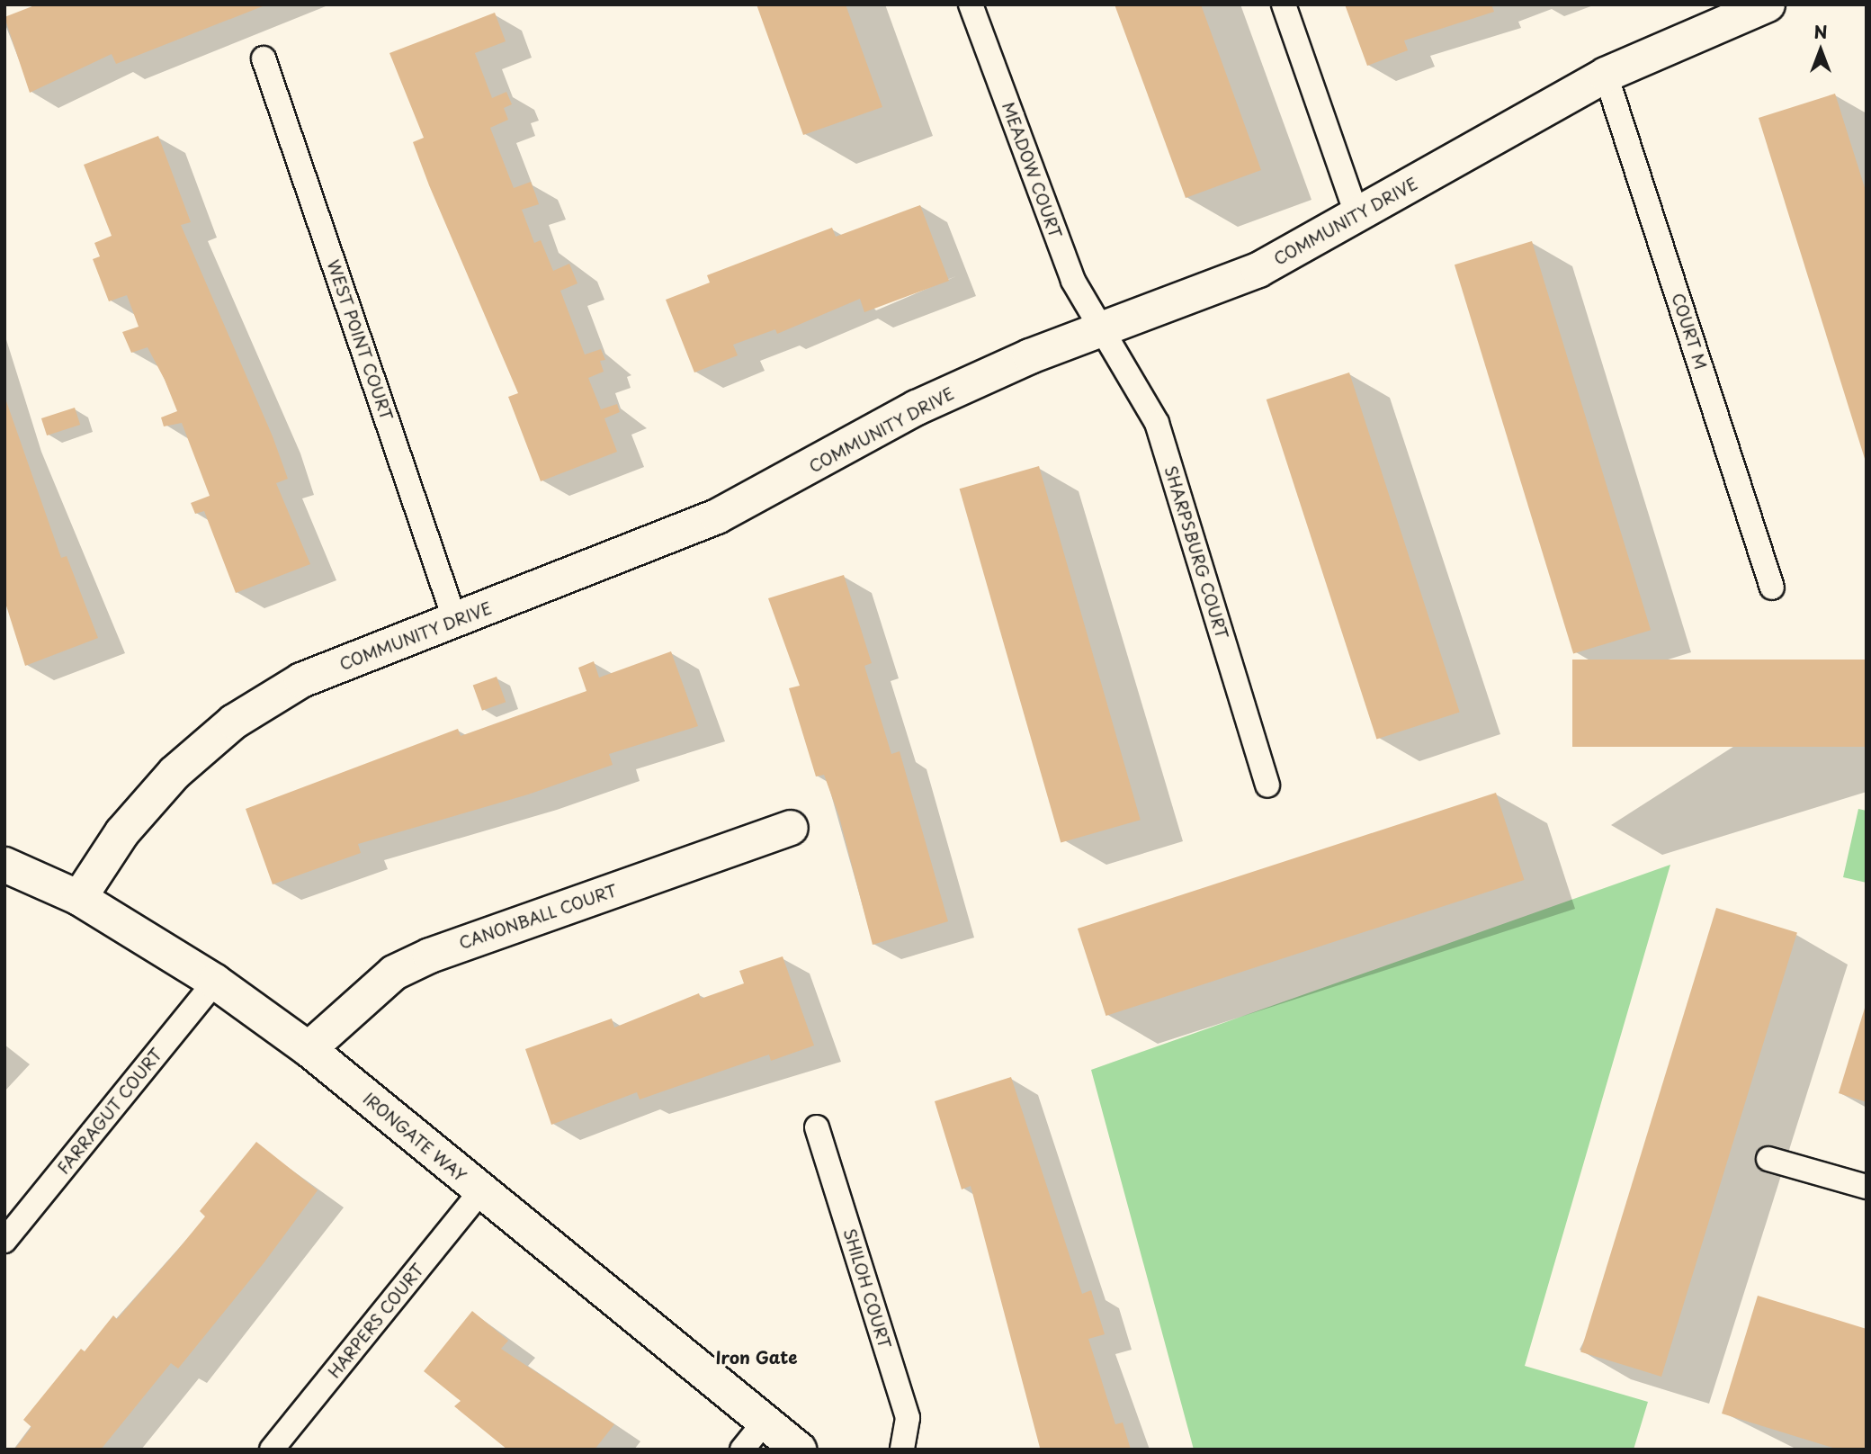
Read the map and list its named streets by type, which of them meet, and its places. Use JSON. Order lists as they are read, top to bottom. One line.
{"streets":{"street":["COMMUNITY DRIVE","CANONBALL COURT","IRONGATE WAY"],"lane":["MEADOW COURT","COURT M","WEST POINT COURT","SHARPSBURG COURT","FARRAGUT COURT","SHILOH COURT","HARPERS COURT"]},"crossings":[["MEADOW COURT","COMMUNITY DRIVE"],["MEADOW COURT","SHARPSBURG COURT"],["COMMUNITY DRIVE","COURT M"],["COMMUNITY DRIVE","WEST POINT COURT"],["COMMUNITY DRIVE","SHARPSBURG COURT"],["COMMUNITY DRIVE","IRONGATE WAY"],["CANONBALL COURT","IRONGATE WAY"],["FARRAGUT COURT","IRONGATE WAY"],["IRONGATE WAY","HARPERS COURT"]],"districts":["Iron Gate"],"north":"top"}
